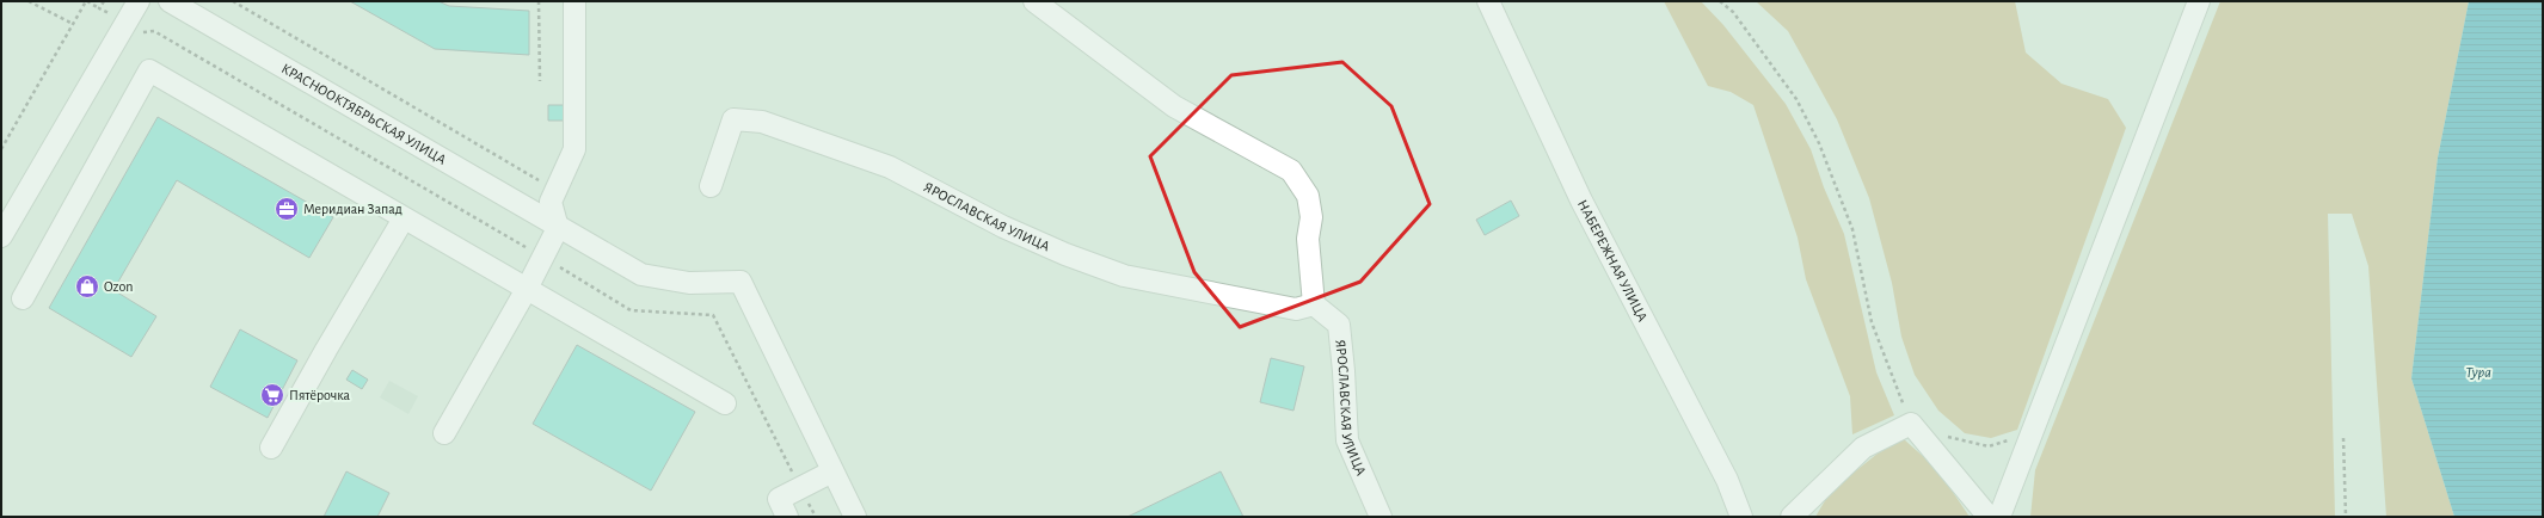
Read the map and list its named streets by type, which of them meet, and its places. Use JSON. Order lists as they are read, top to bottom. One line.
{"streets":{"street":["КРАСНООКТЯБРЬСКАЯ УЛИЦА","ЯРОСЛАВСКАЯ УЛИЦА","НАБЕРЕЖНАЯ УЛИЦА"]},"water":["Тура"],"places":{"office":["Меридиан Запад"],"shop":["Ozon"],"supermarket":["Пятёрочка"]}}
